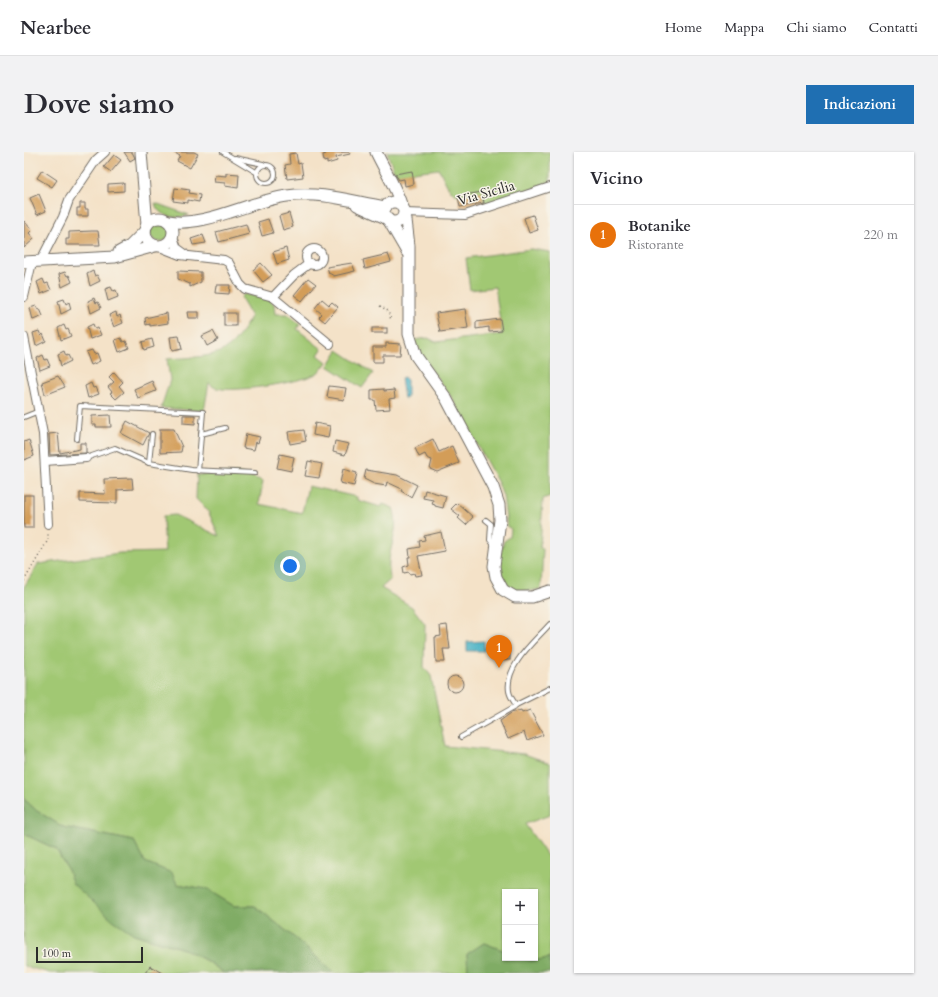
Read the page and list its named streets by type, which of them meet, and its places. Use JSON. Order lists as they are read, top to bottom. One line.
{"streets":{"street":["Via Sicilia"]},"scale_bar":"100 m","page":{"header":"Nearbee","nav":["Home","Mappa","Chi siamo","Contatti"],"title":"Dove siamo","buttons":"Indicazioni","heading":"Vicino","list":[{"mark":"1","name":"Botanike","note":"Ristorante","value":"220 m"}],"pins":"1","map_buttons":["+","−"],"scale":"100 m"}}
